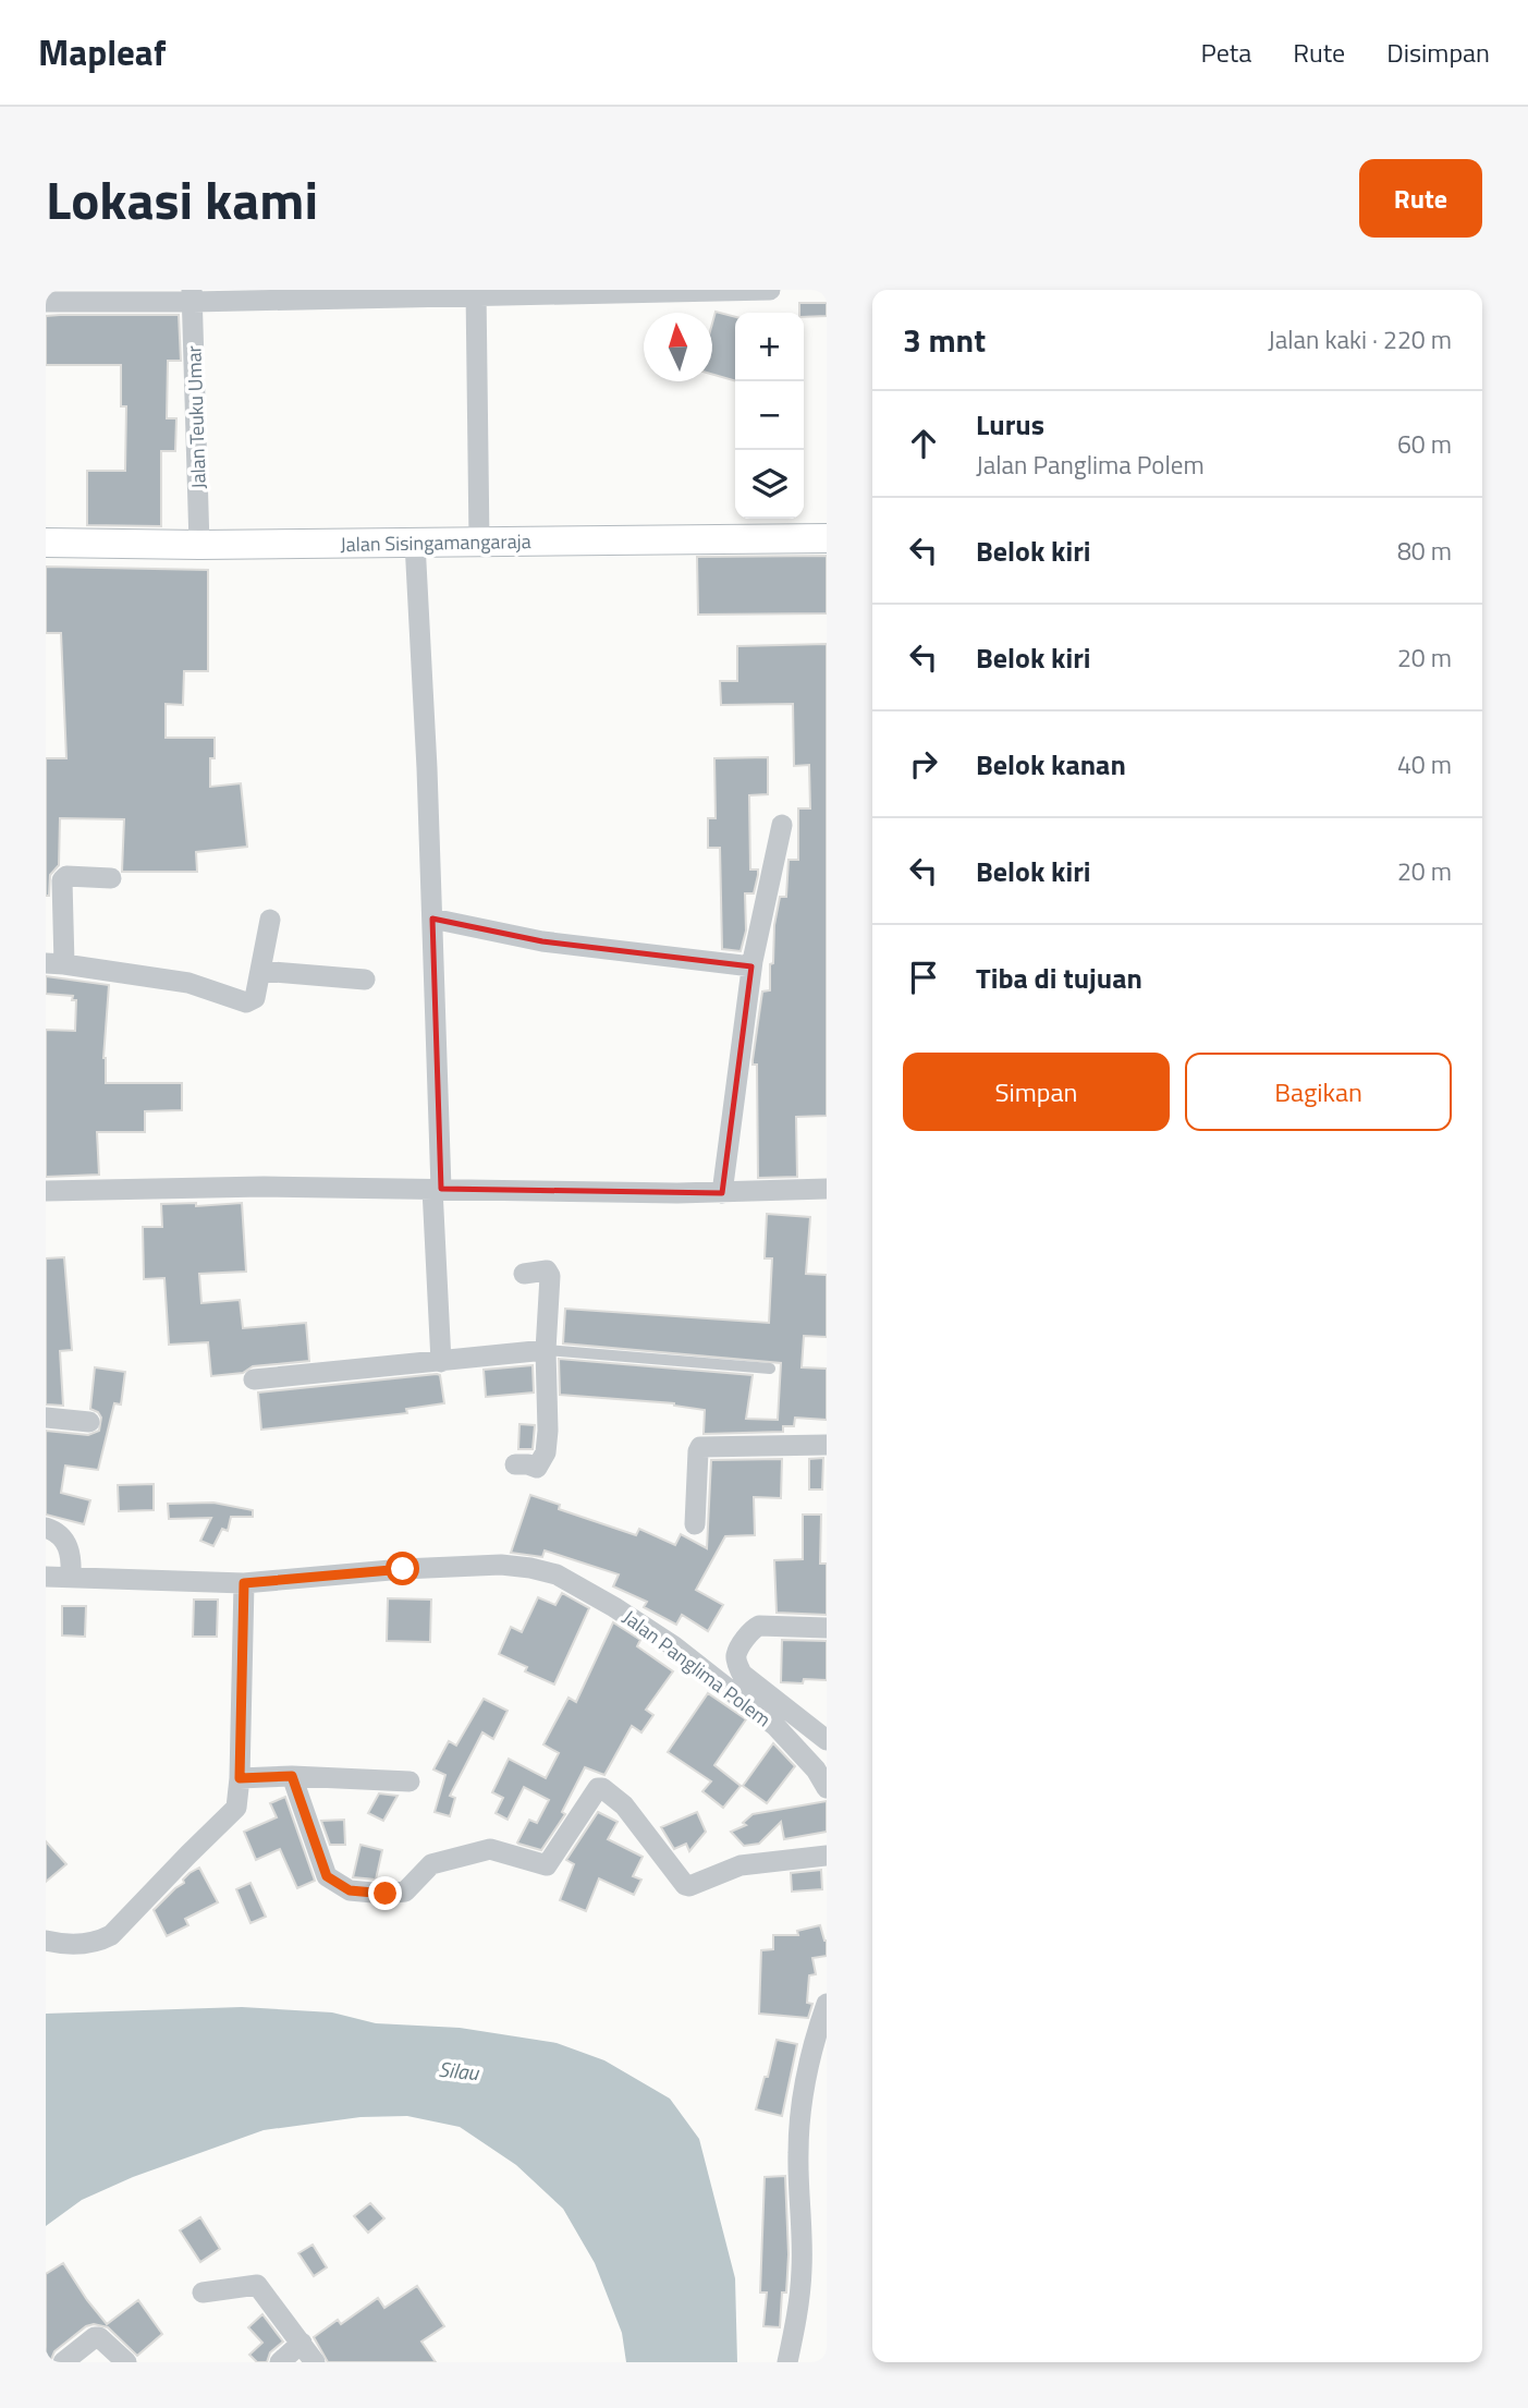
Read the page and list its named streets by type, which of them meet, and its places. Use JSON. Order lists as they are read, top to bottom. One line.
{"streets":{"street":["Jalan Teuku Umar","Jalan Sisingamangaraja","Jalan Panglima Polem"]},"crossings":[["Jalan Teuku Umar","Jalan Sisingamangaraja"]],"water":["Silau"],"north":"top","page":{"header":"Mapleaf","nav":["Peta","Rute","Disimpan"],"title":"Lokasi kami","buttons":["Rute",["Simpan","Bagikan"]],"heading":["3 mnt","Jalan kaki · 220 m"],"map_buttons":["+","−"],"list":[["Lurus","Jalan Panglima Polem","60 m"],["Belok kiri","80 m"],["Belok kiri","20 m"],["Belok kanan","40 m"],["Belok kiri","20 m"],"Tiba di tujuan"]}}
